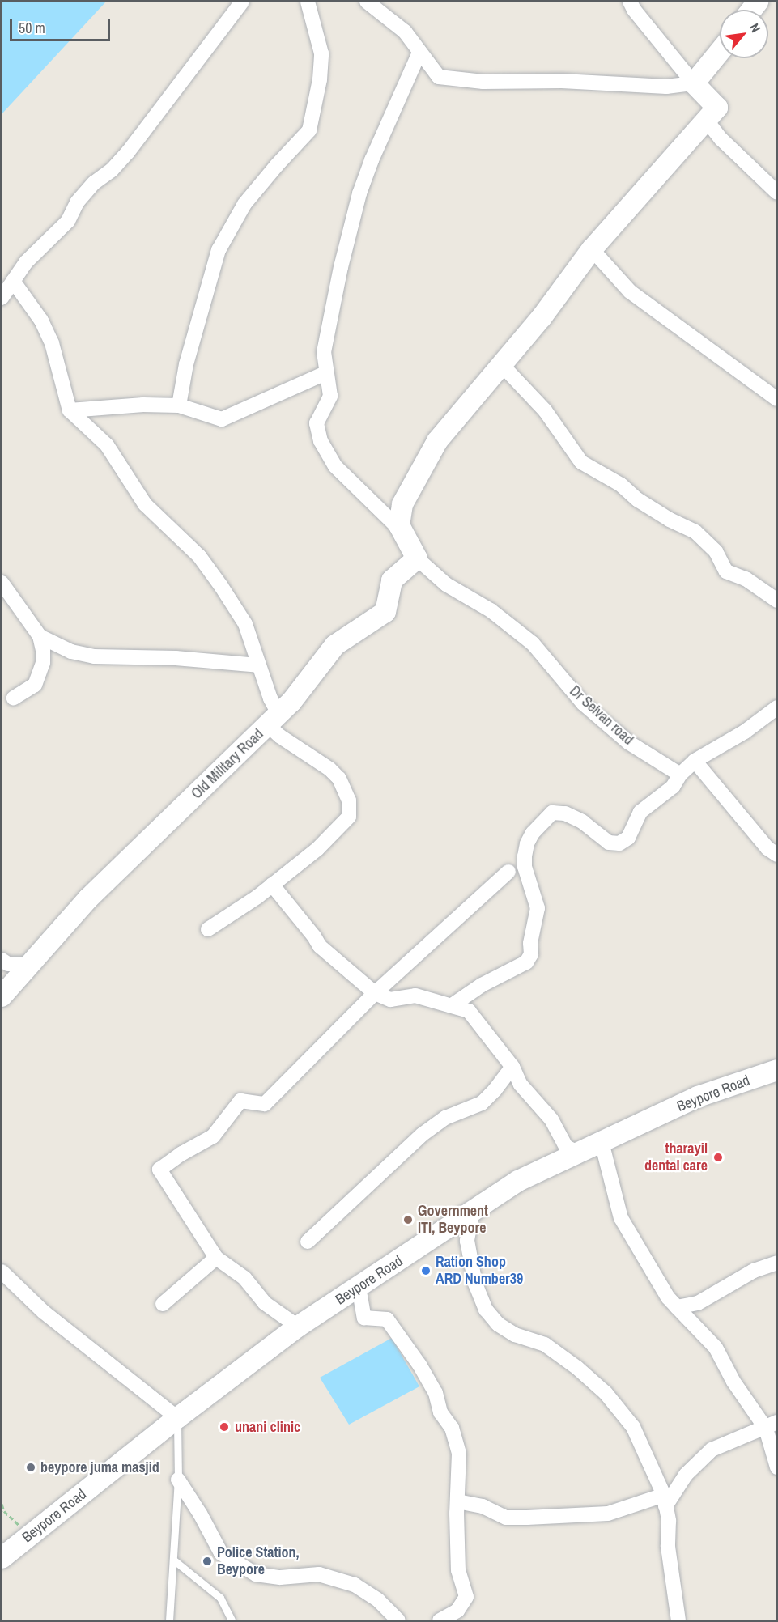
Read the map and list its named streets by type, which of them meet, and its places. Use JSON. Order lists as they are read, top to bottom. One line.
{"streets":{"main road":["Old Military Road","Beypore Road"],"street":["Dr Selvan road"]},"crossings":[["Dr Selvan road","Old Military Road"]],"places":["tharayil dental care","Government ITI, Beypore","Ration Shop ARD Number39","unani clinic","beypore juma masjid","Police Station, Beypore"],"scale_bar":"50 m","north":"top right"}
